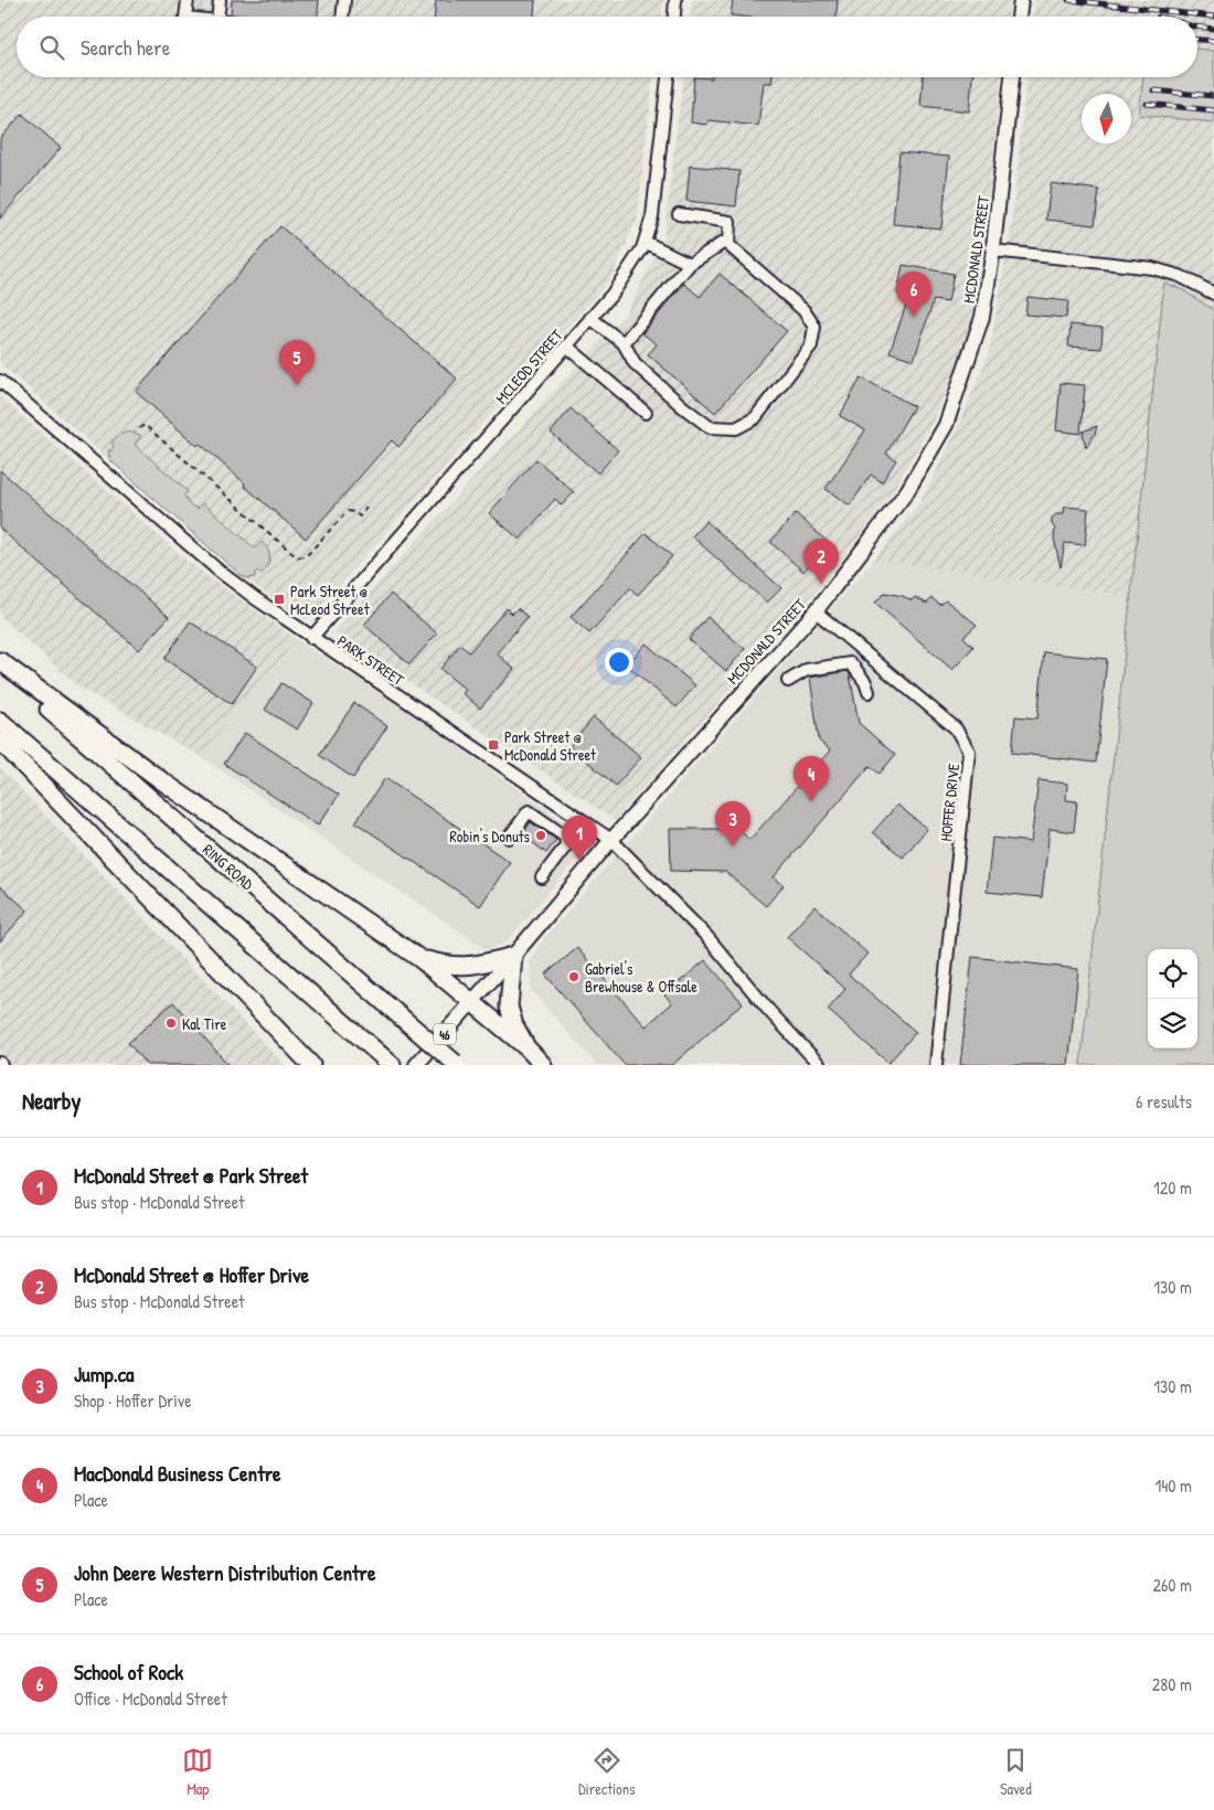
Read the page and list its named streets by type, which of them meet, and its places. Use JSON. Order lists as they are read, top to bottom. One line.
{"streets":{"highway":["RING ROAD"],"main road":["MCDONALD STREET","46"],"street":["MCLEOD STREET","PARK STREET","HOFFER DRIVE"]},"crossings":[["MCDONALD STREET","PARK STREET"],["MCDONALD STREET","HOFFER DRIVE"],["MCLEOD STREET","PARK STREET"]],"places":{"transit":["Park Street @ McLeod Street","Park Street @ McDonald Street"],"other":["Robin's Donuts","Gabriel's Brewhouse & Offsale","Kal Tire"]},"north":"bottom","page":{"search":"Search here","pins":["6","5","2","4","3","1"],"heading":["Nearby","6 results"],"list":[{"mark":"1","name":"McDonald Street @ Park Street","note":"Bus stop · McDonald Street","value":"120 m"},{"mark":"2","name":"McDonald Street @ Hoffer Drive","note":"Bus stop · McDonald Street","value":"130 m"},{"mark":"3","name":"Jump.ca","note":"Shop · Hoffer Drive","value":"130 m"},{"mark":"4","name":"MacDonald Business Centre","note":"Place","value":"140 m"},{"mark":"5","name":"John Deere Western Distribution Centre","note":"Place","value":"260 m"},{"mark":"6","name":"School of Rock","note":"Office · McDonald Street","value":"280 m"}],"nav":["Map","Directions","Saved"]}}
